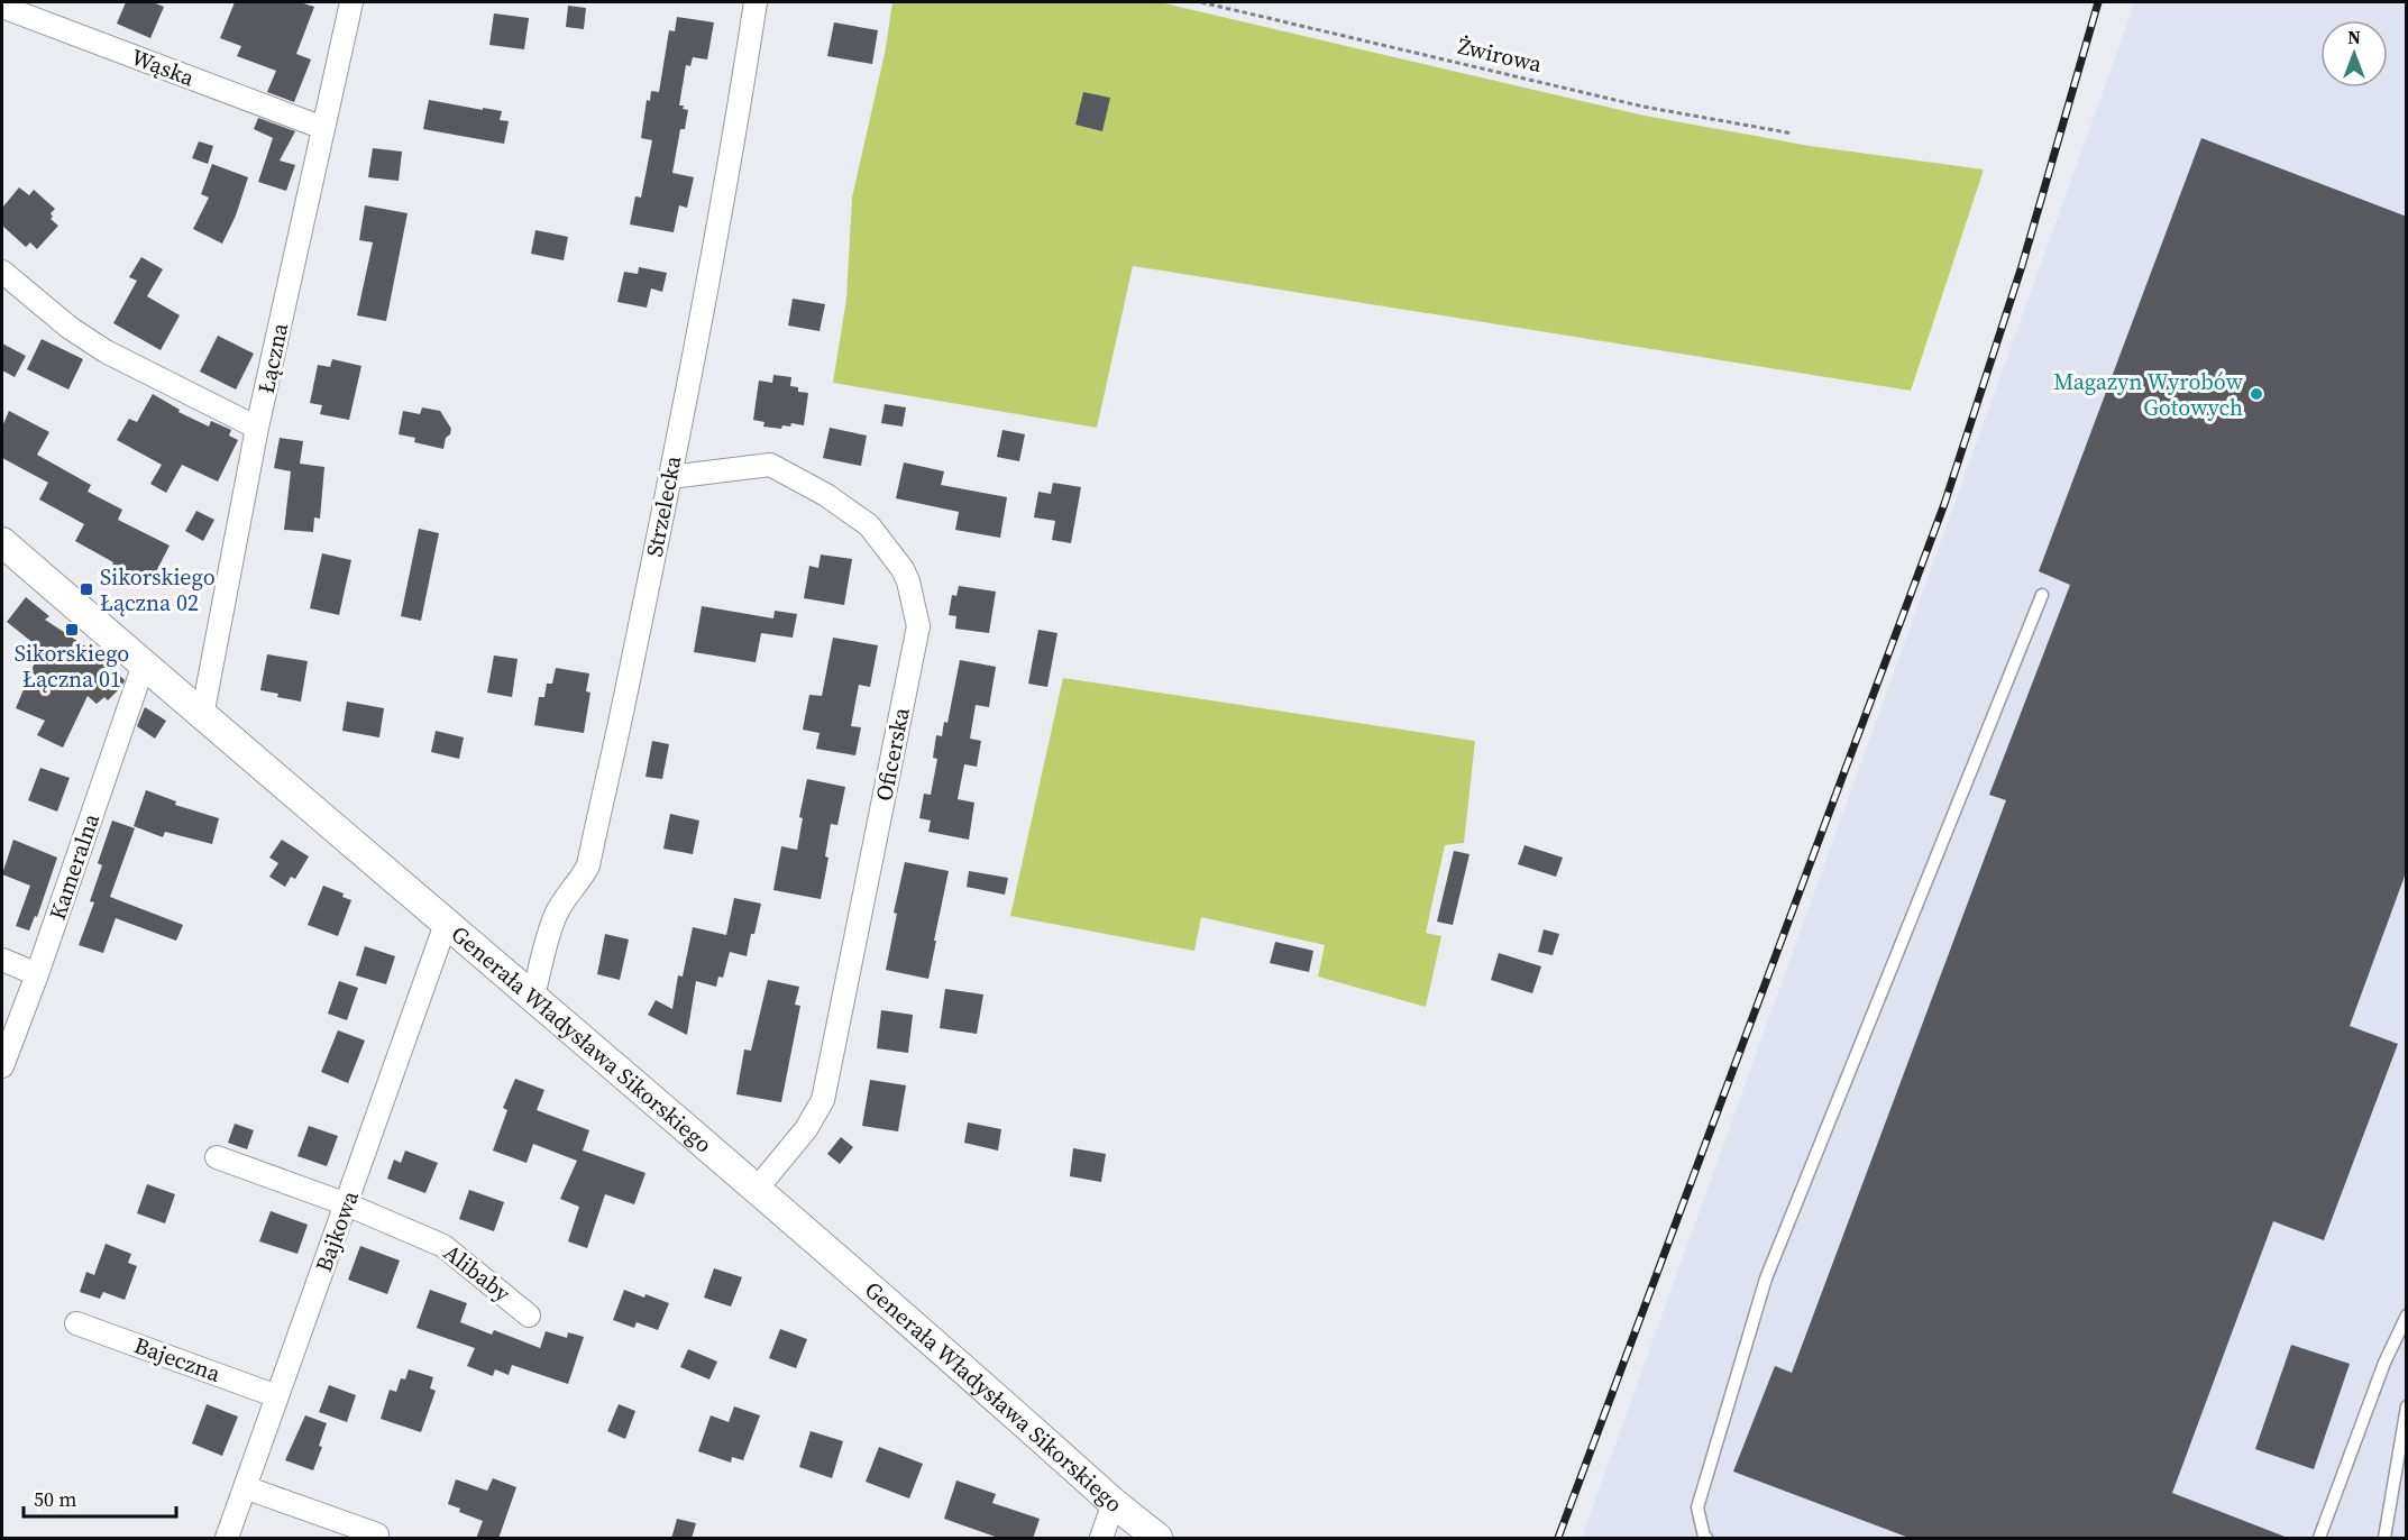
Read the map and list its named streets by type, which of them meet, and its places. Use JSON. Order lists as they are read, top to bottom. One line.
{"streets":{"street":["Wąska","Łączna","Strzelecka","Oficerska","Kameralna","Generała Władysława Sikorskiego","Bajkowa","Alibaby","Bajeczna"],"path":["Żwirowa"]},"crossings":[["Wąska","Łączna"],["Łączna","Generała Władysława Sikorskiego"],["Strzelecka","Oficerska"],["Strzelecka","Generała Władysława Sikorskiego"],["Oficerska","Generała Władysława Sikorskiego"],["Kameralna","Generała Władysława Sikorskiego"],["Generała Władysława Sikorskiego","Bajkowa"],["Bajkowa","Alibaby"],["Bajkowa","Bajeczna"]],"places":{"other":["Magazyn Wyrobów Gotowych"],"transit":["Sikorskiego Łączna 02","Sikorskiego Łączna 01"]},"scale_bar":"50 m","north":"top"}
